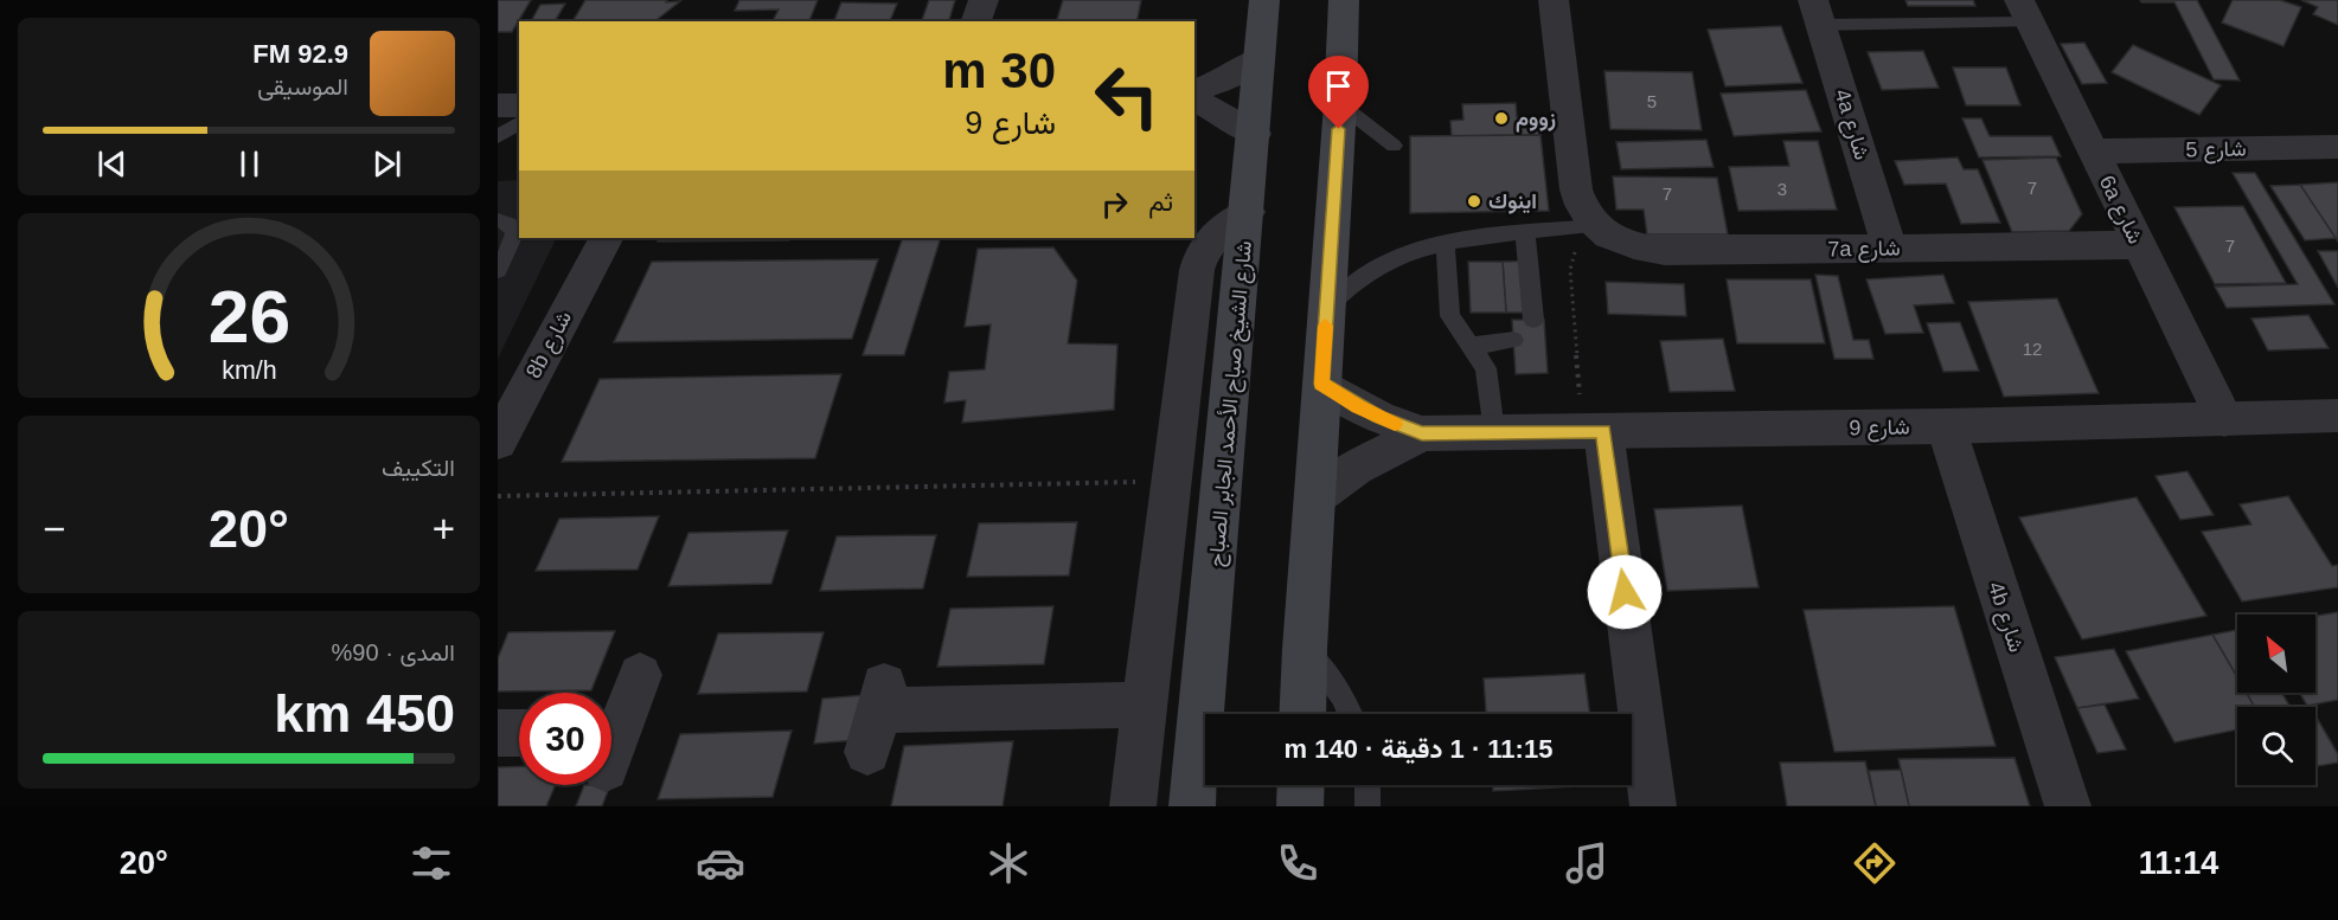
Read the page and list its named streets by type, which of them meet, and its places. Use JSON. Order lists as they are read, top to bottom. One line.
{"streets":{"main road":["شارع الشيخ صباح الأحمد الجابر الصباح"],"street":["4a شارع","شارع 5","6a شارع","7a شارع","8b شارع","شارع 9","4b شارع"]},"crossings":[["4a شارع","7a شارع"],["شارع 5","6a شارع"],["6a شارع","7a شارع"],["6a شارع","شارع 9"],["شارع 9","4b شارع"]],"places":["زووم","اينوك"],"house_numbers":["5","7","3","7","7","12"],"north":"top left","page":{"turn":["30 m","شارع 9"],"song":["92.9 FM","الموسيقى"],"then":"ثم","tile":["التكييف",["المدى · 90%","450 km"]],"heat":["−","20°","+"],"limit":"30","trip":"11:15 · 1 دقيقة · 140 m","tabs":["11:14","20°"],"gauge":["26","km/h"]}}
